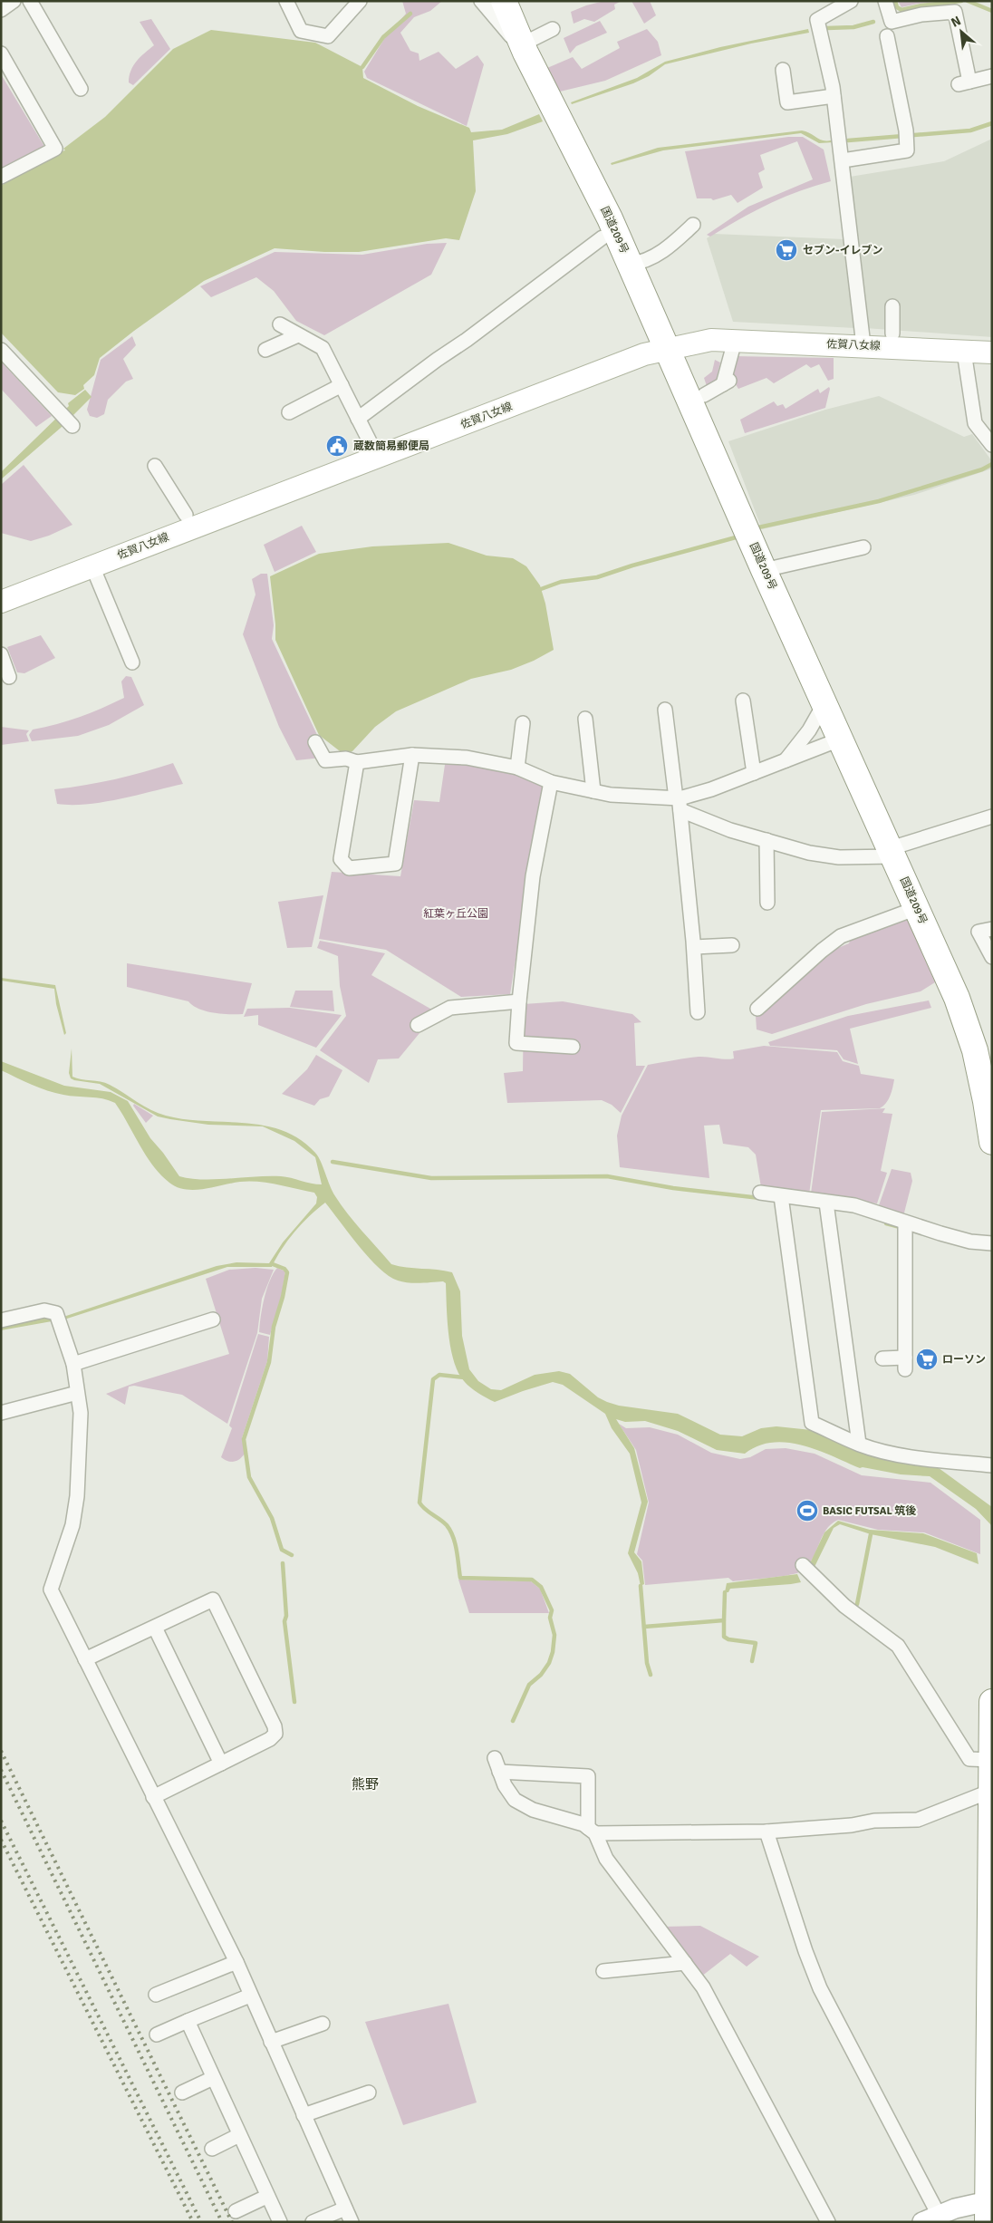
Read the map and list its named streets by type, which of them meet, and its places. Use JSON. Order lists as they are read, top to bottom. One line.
{"streets":{"highway":["国道209号"],"main road":["佐賀八女線"]},"crossings":[["国道209号","佐賀八女線"]],"districts":["熊野"],"parks":["紅葉ヶ丘公園"],"places":{"supermarket":["セブン-イレブン","ローソン"],"public building":["蔵数簡易郵便局"],"sports":["BASIC FUTSAL 筑後"]},"north":"top left"}
